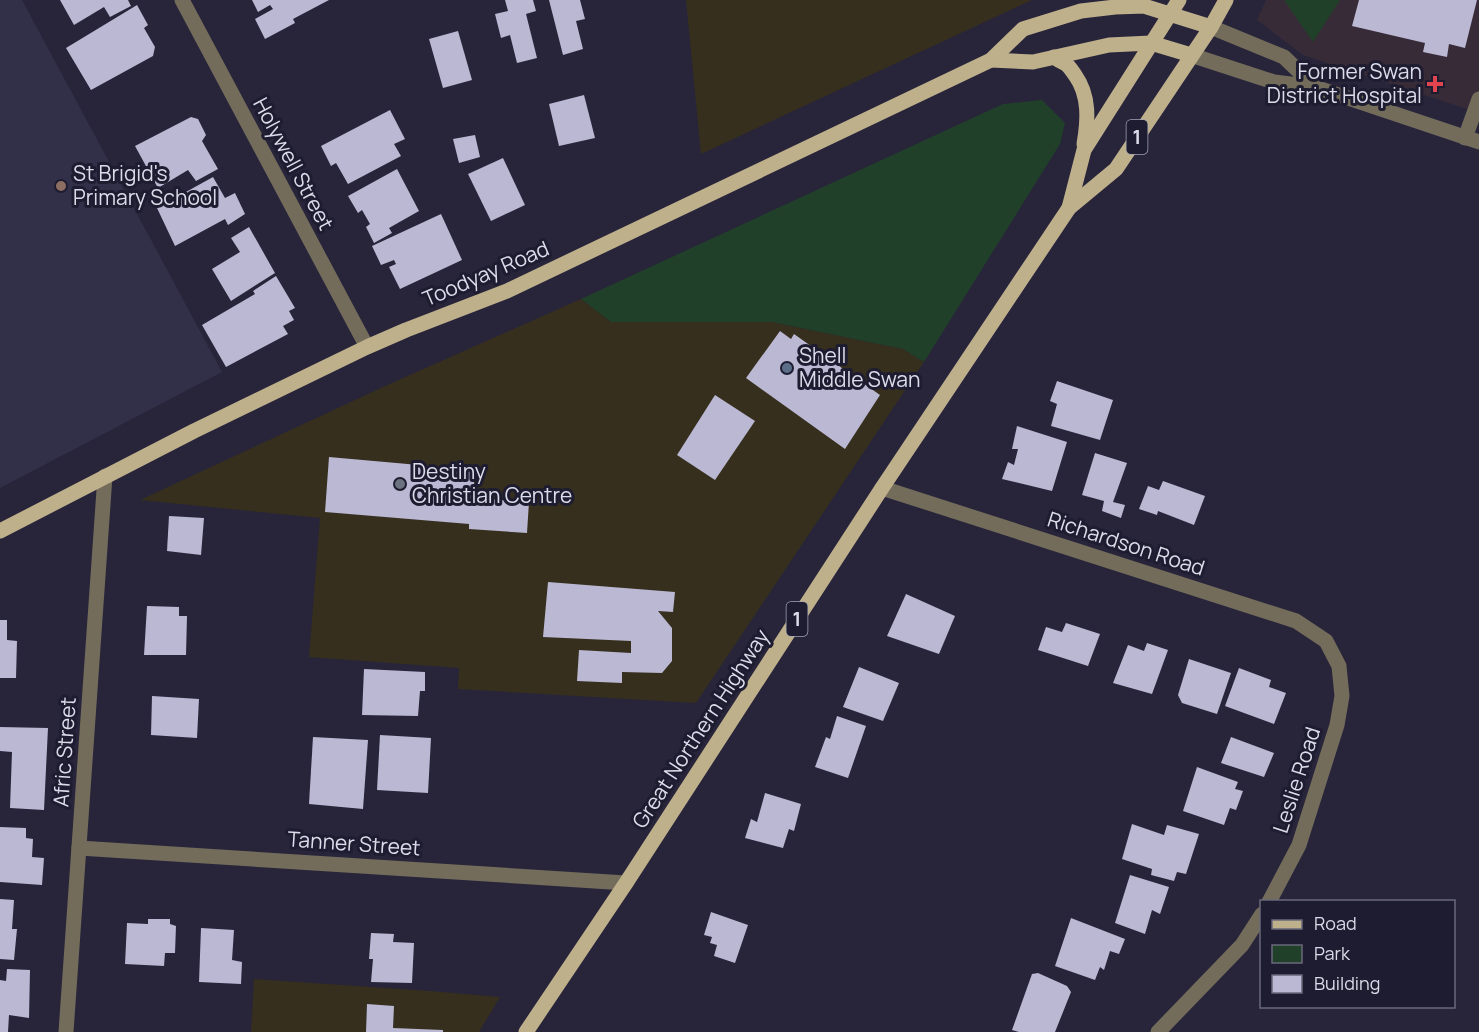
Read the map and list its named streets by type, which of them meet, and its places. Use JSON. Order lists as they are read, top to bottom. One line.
{"streets":{"main road":["1","Toodyay Road","Great Northern Highway"],"street":["Holywell Street","Richardson Road","Afric Street","Leslie Road","Tanner Street"]},"crossings":[["Holywell Street","Toodyay Road"],["Toodyay Road","Great Northern Highway"],["Toodyay Road","Afric Street"],["Richardson Road","Great Northern Highway"],["Richardson Road","Leslie Road"],["Great Northern Highway","Tanner Street"],["Afric Street","Tanner Street"]],"places":{"health":["Former Swan District Hospital"],"other":["St Brigid's Primary School","Shell Middle Swan","Destiny Christian Centre"]},"legend":["Road","Park","Building"]}
